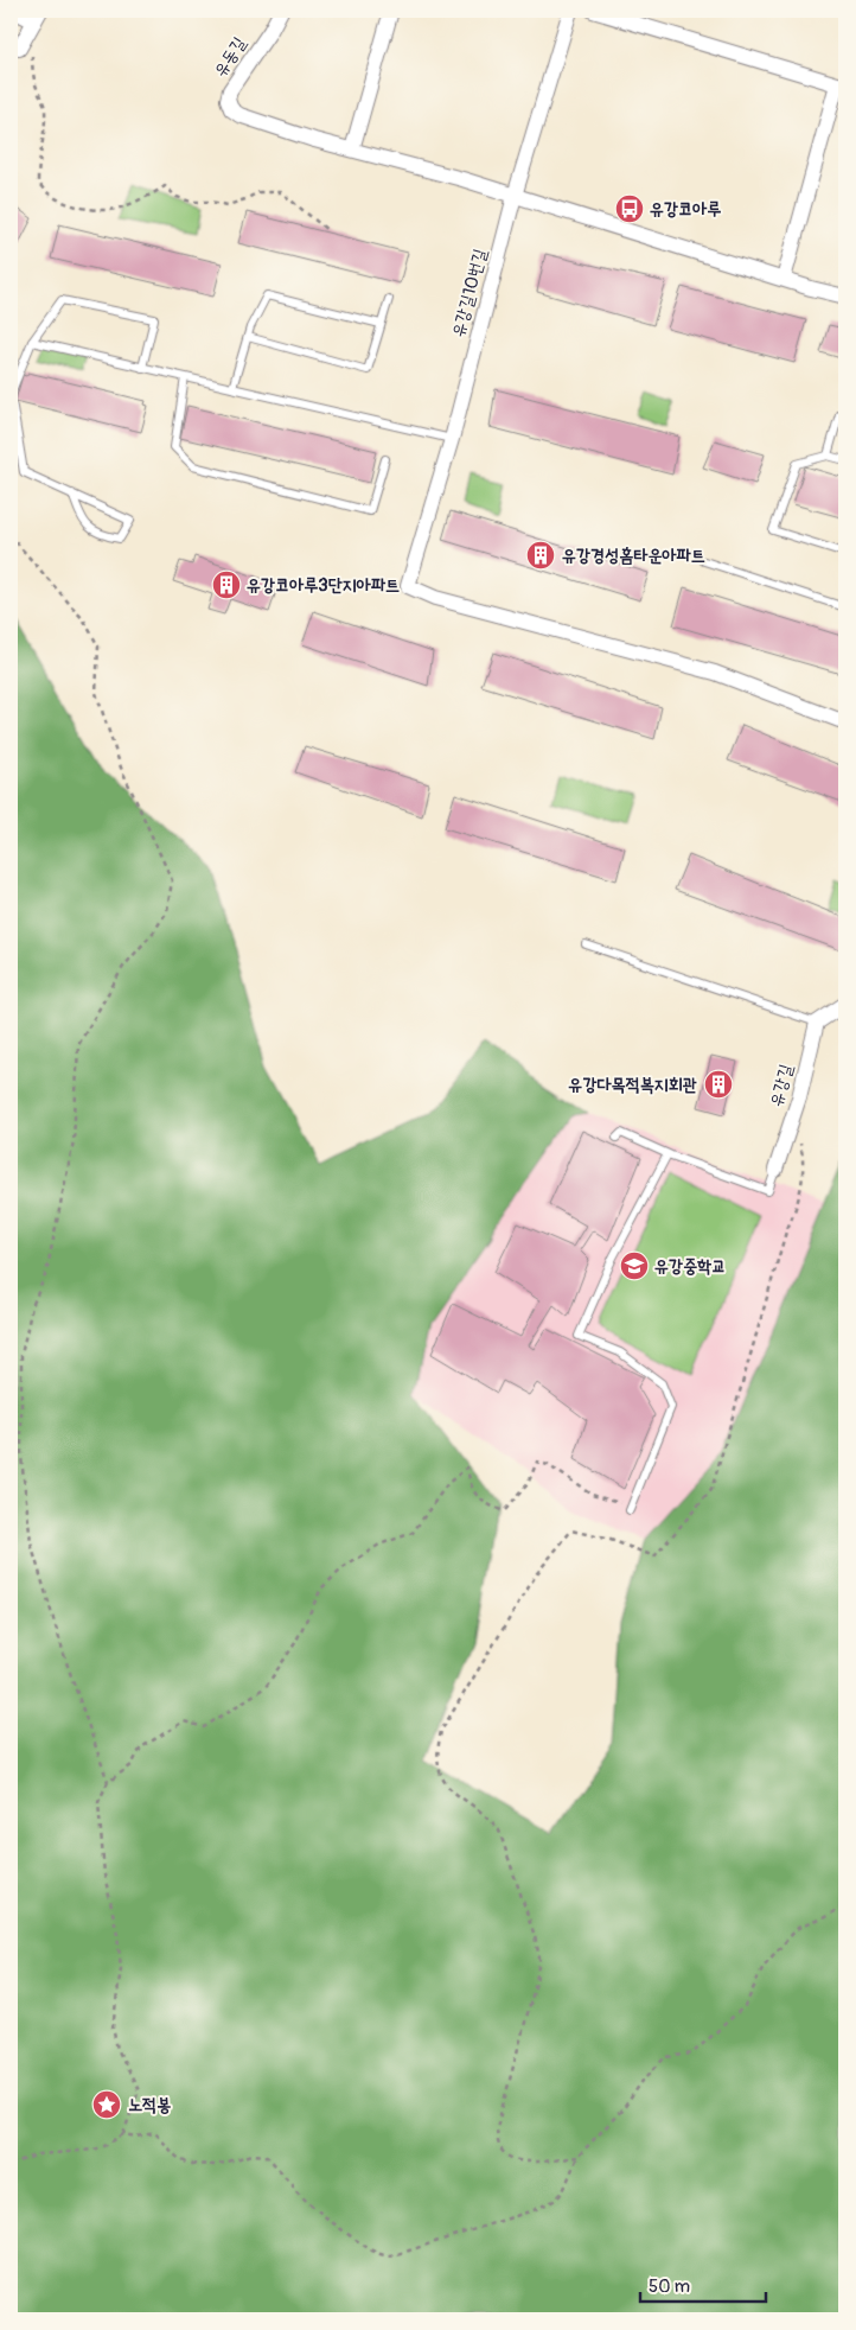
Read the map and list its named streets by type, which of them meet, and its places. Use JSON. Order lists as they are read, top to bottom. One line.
{"streets":{"street":["유동길","유강길10번길","유강길"]},"places":{"bus stop":["유강코아루"],"building":["유강경성홈타운아파트","유강코아루3단지아파트","유강다목적복지회관"],"school or university":["유강중학교"],"place":["노적봉"]},"scale_bar":"50 m"}
